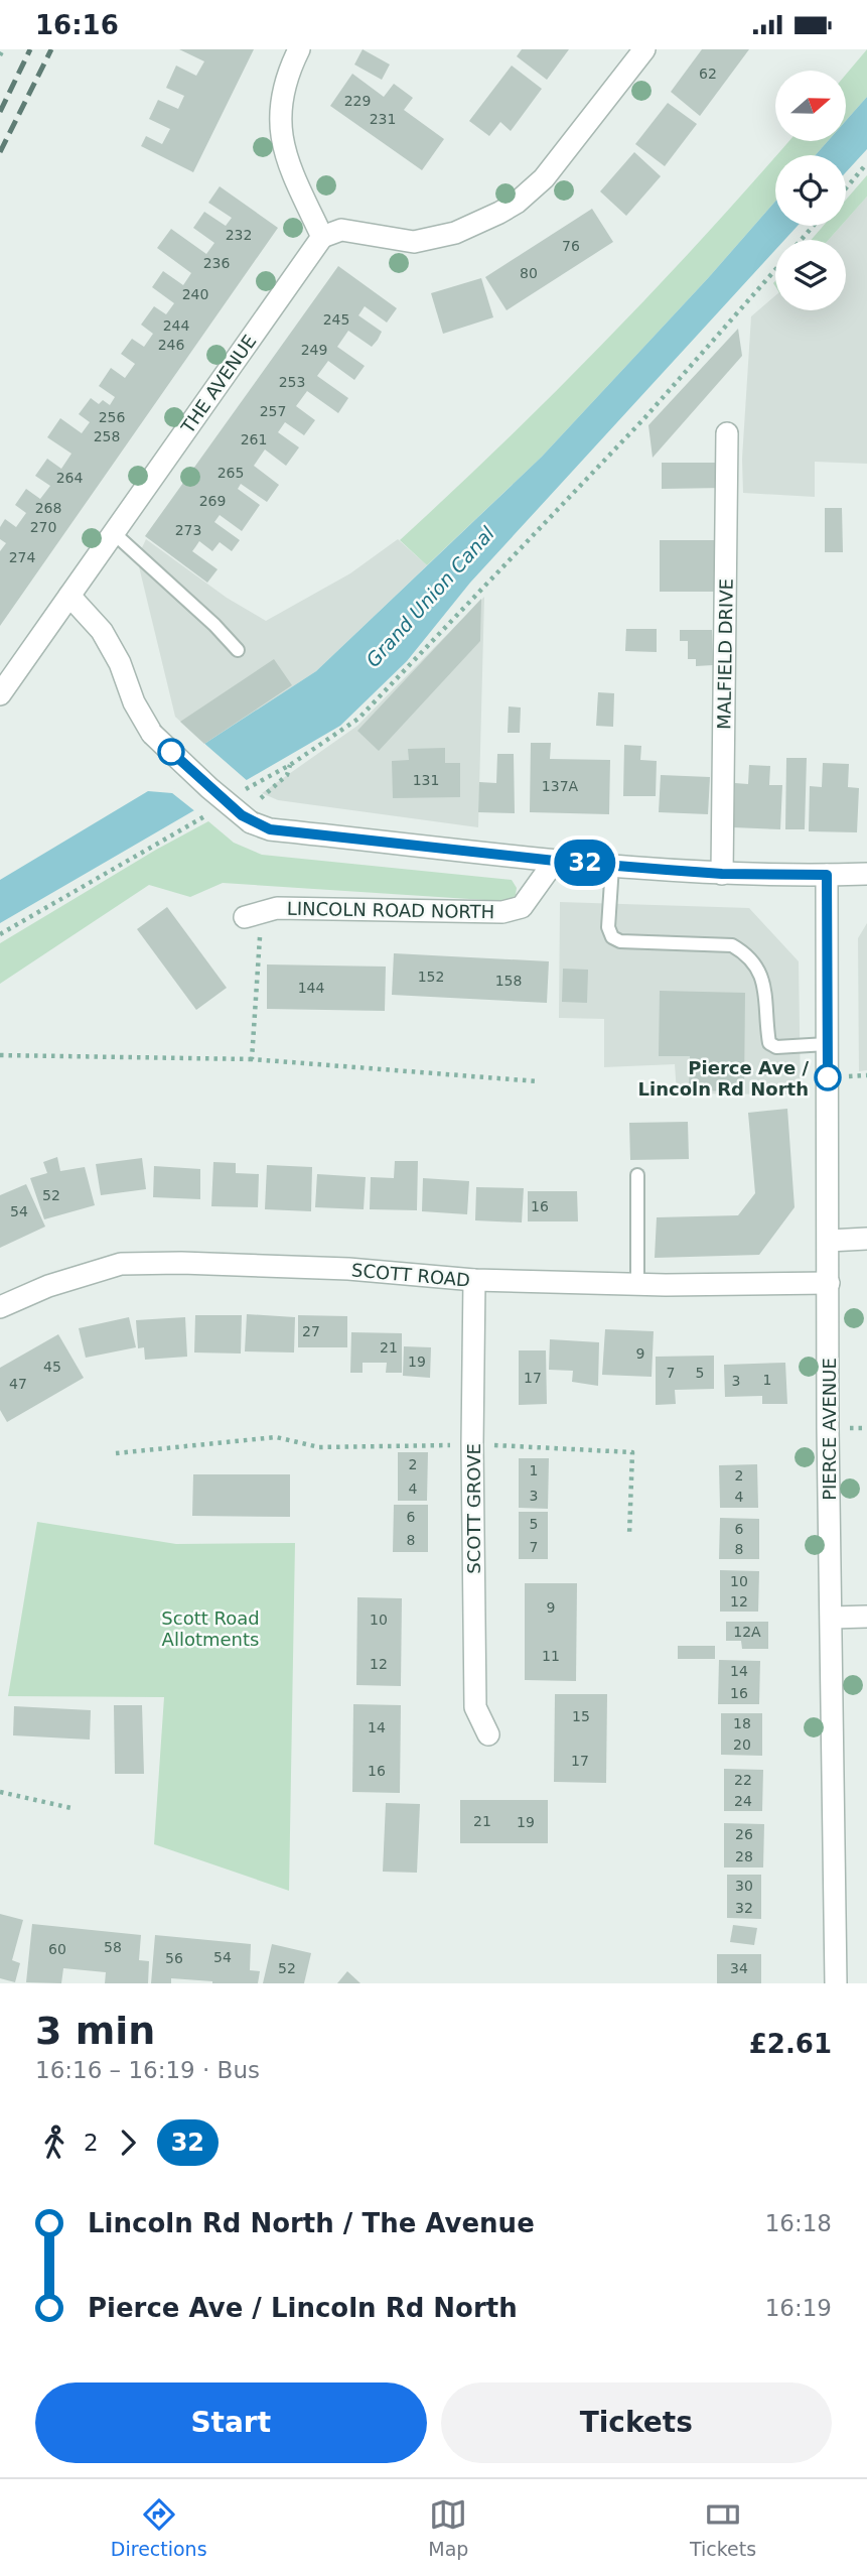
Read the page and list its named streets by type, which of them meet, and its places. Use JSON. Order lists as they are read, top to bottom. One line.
{"streets":{"street":["THE AVENUE","MALFIELD DRIVE","LINCOLN ROAD NORTH","SCOTT ROAD","PIERCE AVENUE","SCOTT GROVE"]},"crossings":[["SCOTT ROAD","PIERCE AVENUE"],["SCOTT ROAD","SCOTT GROVE"]],"water":["Grand Union Canal"],"parks":["Scott Road Allotments"],"places":["Pierce Ave / Lincoln Rd North"],"lines":["bus line 32"],"house_numbers":["62","229","231","232","76","236","80","240","245","244","246","249","253","257","256","258","261","265","264","269","268","270","273","274","131","137A","152","158","144","52","16","54","27","21","9","19","45","7","5","17","1","3","47","2","1","2","4","3","4","6","5","6","8","7","8","10","12","9","10","12A","11","12","14","16","15","18","14","20","17","16","22","24","21","19","26","28","30","32","58","60","54","56","52","34"],"north":"right","page":{"status":"16:16","on_map":"32","heading":["3 min","16:16 – 16:19 · Bus","£2.61"],"legs":["2","32"],"list":[{"name":"Lincoln Rd North / The Avenue","value":"16:18"},{"name":"Pierce Ave / Lincoln Rd North","value":"16:19"}],"buttons":["Start","Tickets"],"tabs":["Directions","Map","Tickets"]}}
